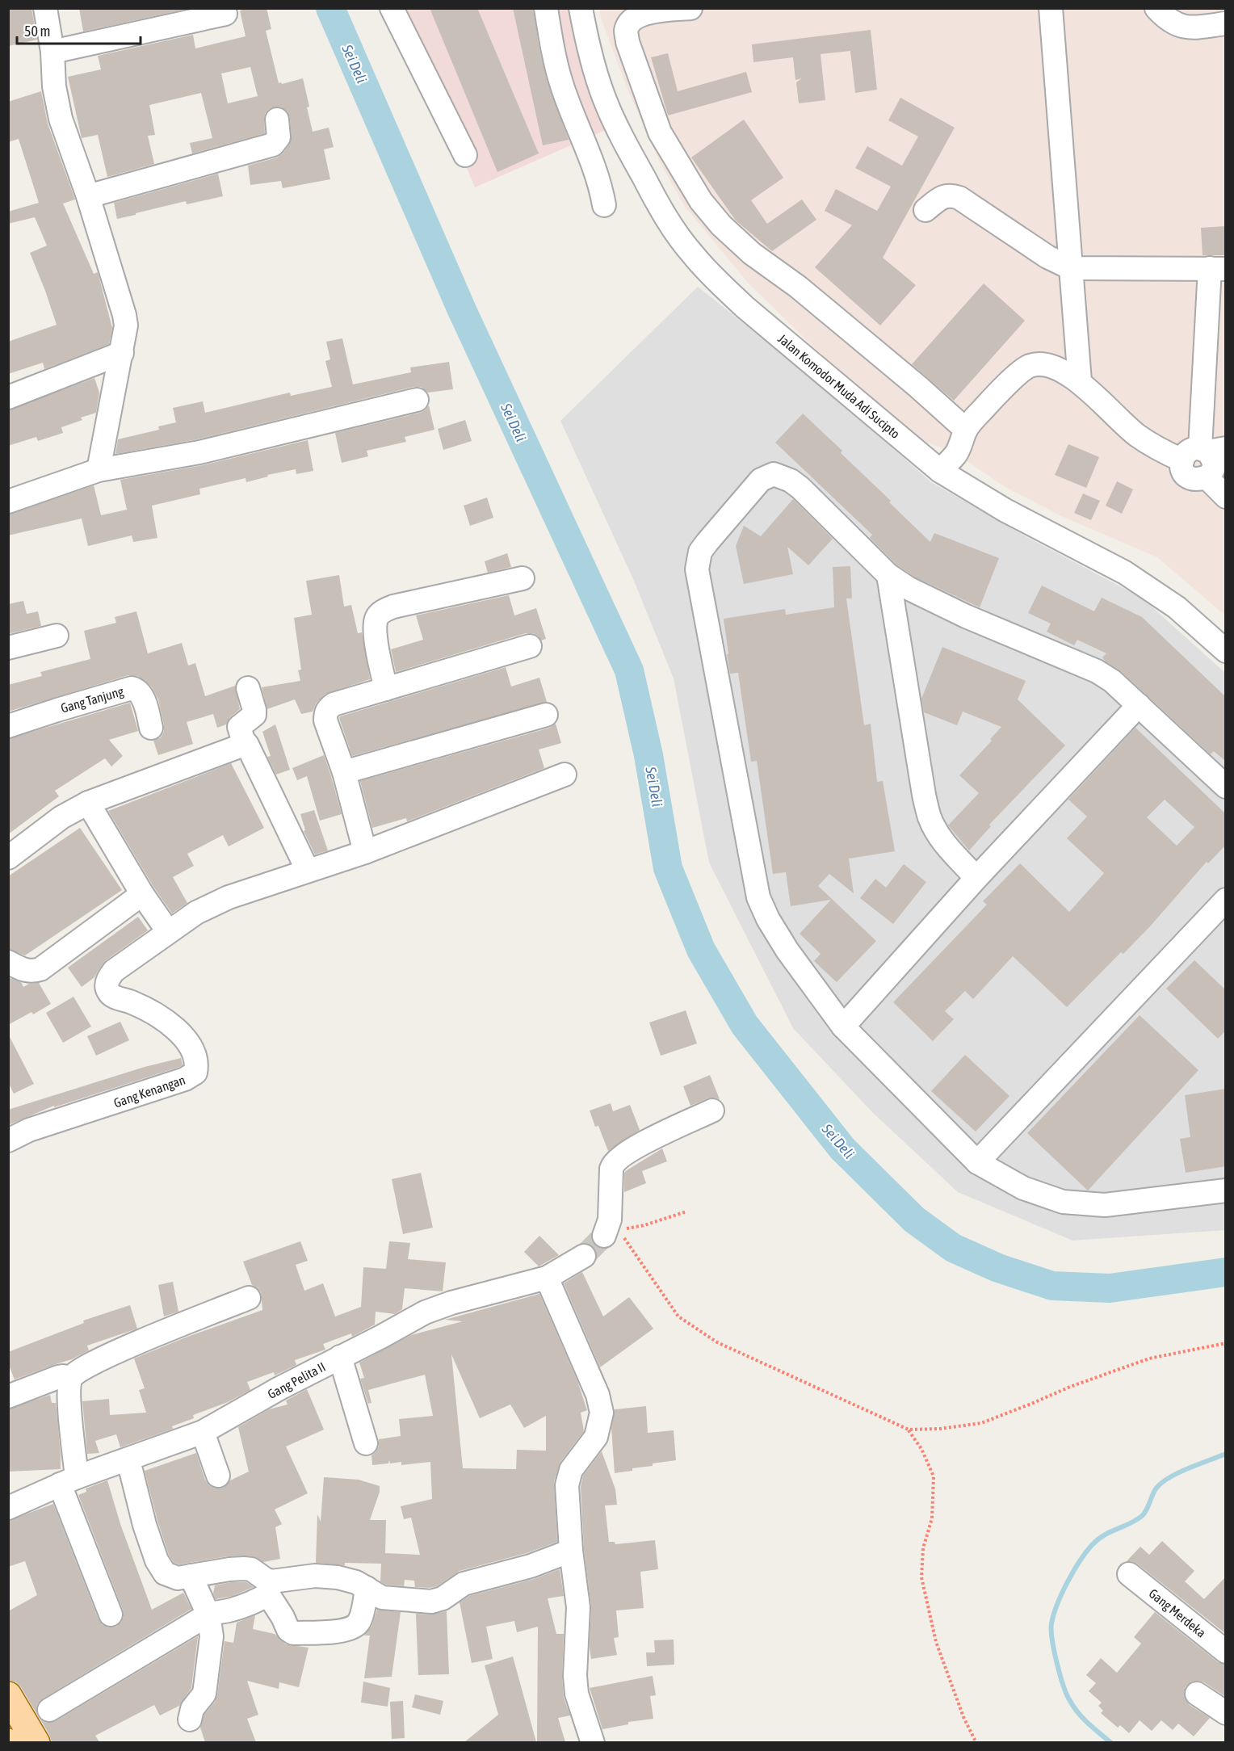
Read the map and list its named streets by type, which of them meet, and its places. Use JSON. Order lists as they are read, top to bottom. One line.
{"streets":{"street":["Jalan Komodor Muda Adi Sucipto","Gang Tanjung","Gang Kenangan","Gang Pelita II","Gang Merdeka"]},"water":["Sei Deli"],"scale_bar":"50 m"}
